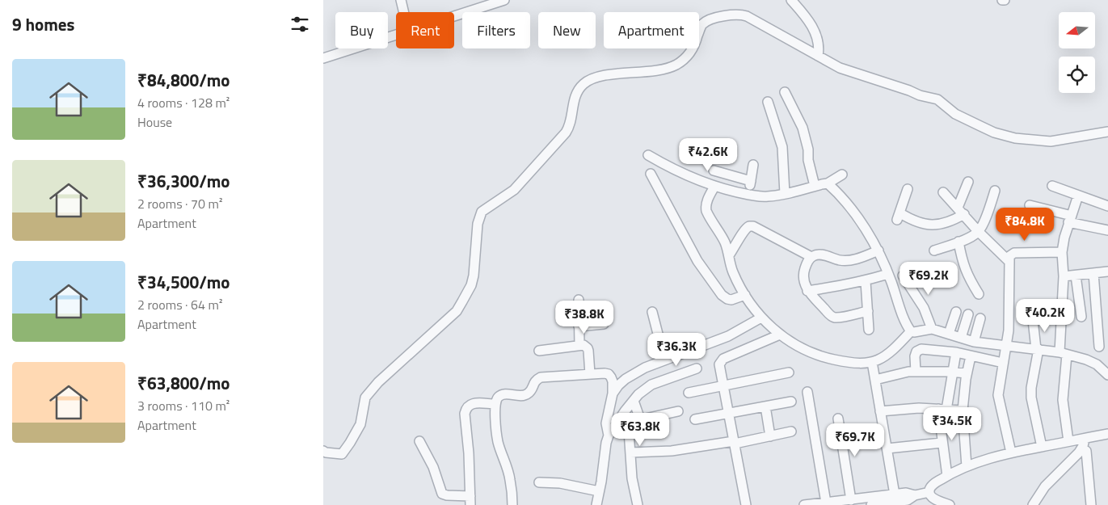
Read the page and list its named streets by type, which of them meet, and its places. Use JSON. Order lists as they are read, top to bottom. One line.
{"north":"left","page":{"heading":"9 homes","chip":["Buy","Rent","Filters","New","Apartment"],"list":[{"name":"₹84,800/mo","note":"4 rooms · 128 m² · House"},{"name":"₹36,300/mo","note":"2 rooms · 70 m² · Apartment"},{"name":"₹34,500/mo","note":"2 rooms · 64 m² · Apartment"},{"name":"₹63,800/mo","note":"3 rooms · 110 m² · Apartment"}],"price":["₹42.6K","₹84.8K","₹69.2K","₹40.2K","₹38.8K","₹36.3K","₹34.5K","₹63.8K","₹69.7K"]}}
